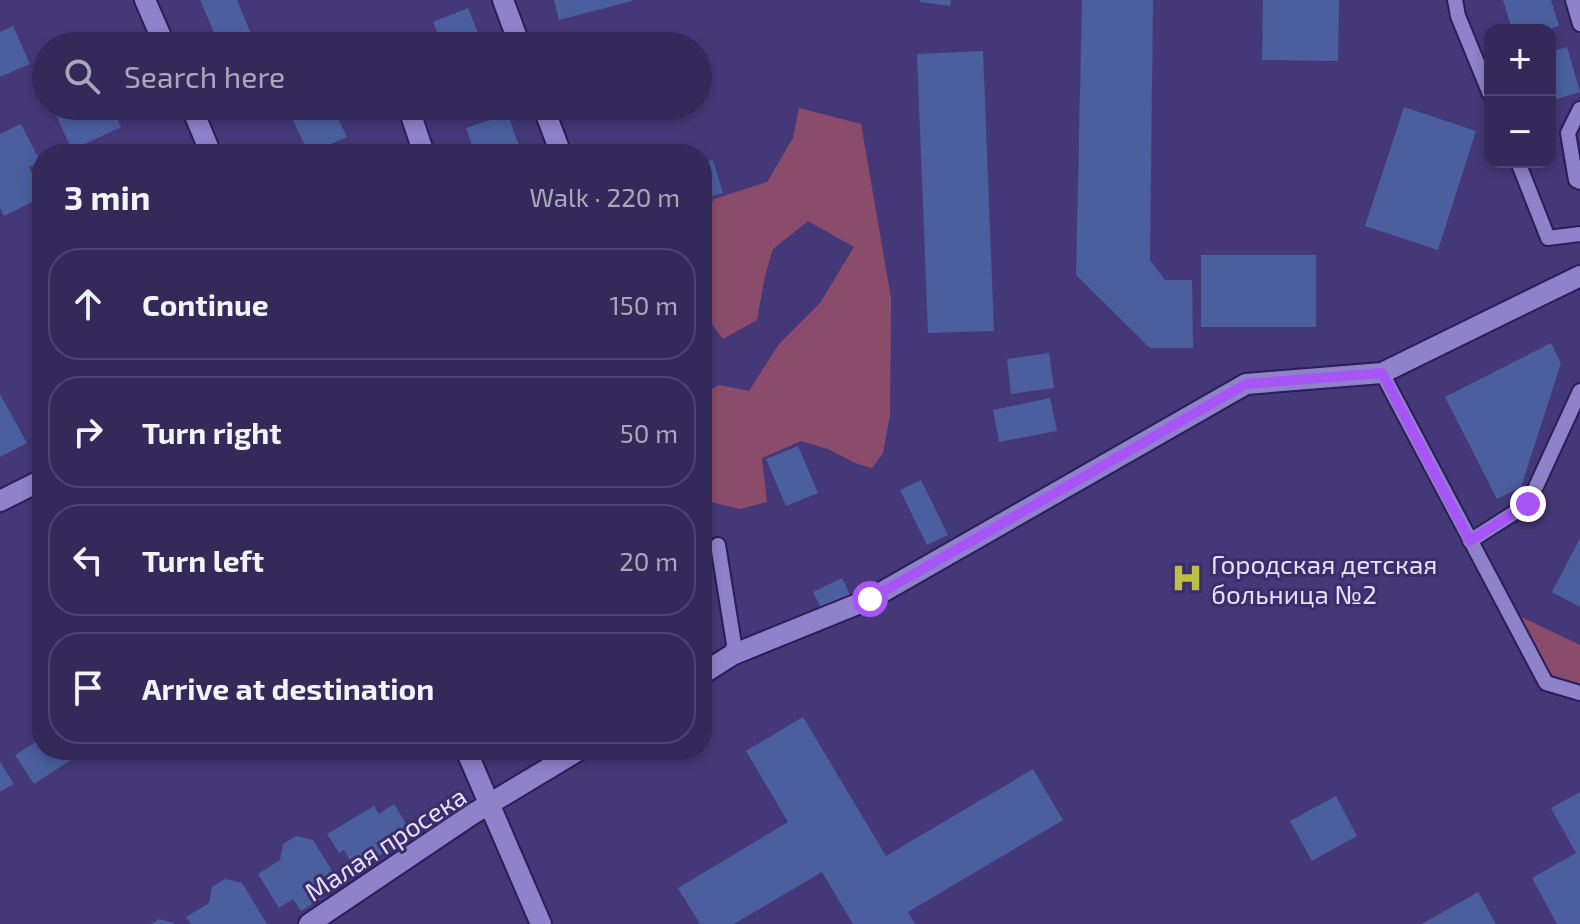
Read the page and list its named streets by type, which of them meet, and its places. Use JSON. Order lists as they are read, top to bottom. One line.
{"streets":{"street":["Малая просека"]},"places":{"hospital":["Городская детская больница №2"]},"page":{"map_buttons":["+","−"],"search":"Search here","heading":["3 min","Walk · 220 m"],"list":[["Continue","150 m"],["Turn right","50 m"],["Turn left","20 m"],"Arrive at destination"]}}
